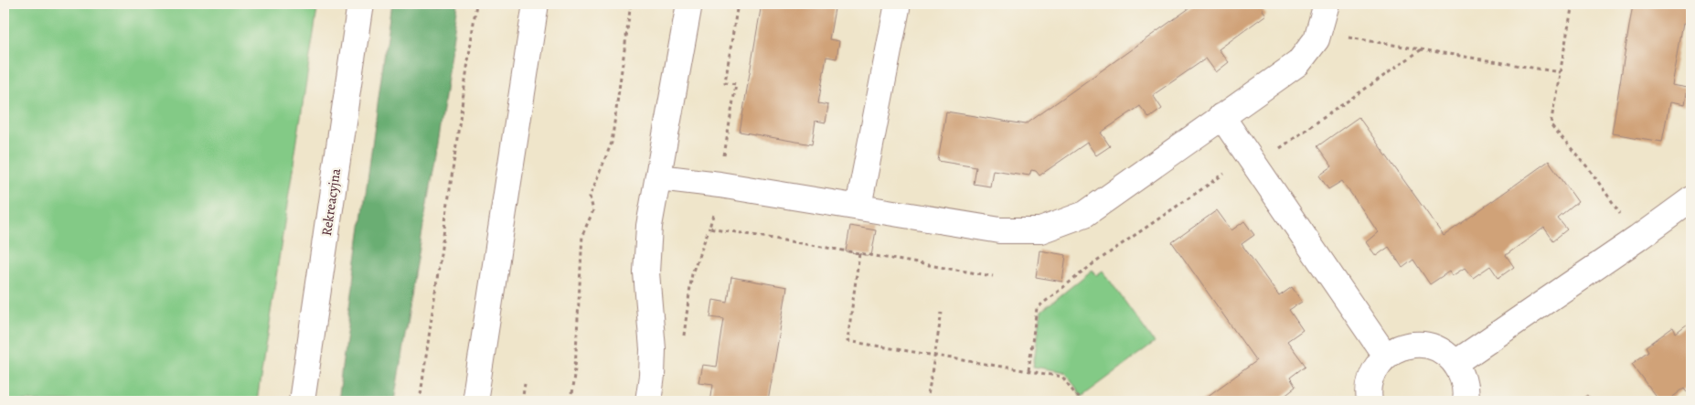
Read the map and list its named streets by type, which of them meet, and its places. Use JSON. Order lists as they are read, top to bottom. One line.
{"streets":{"street":["Rekreacyjna"]}}
